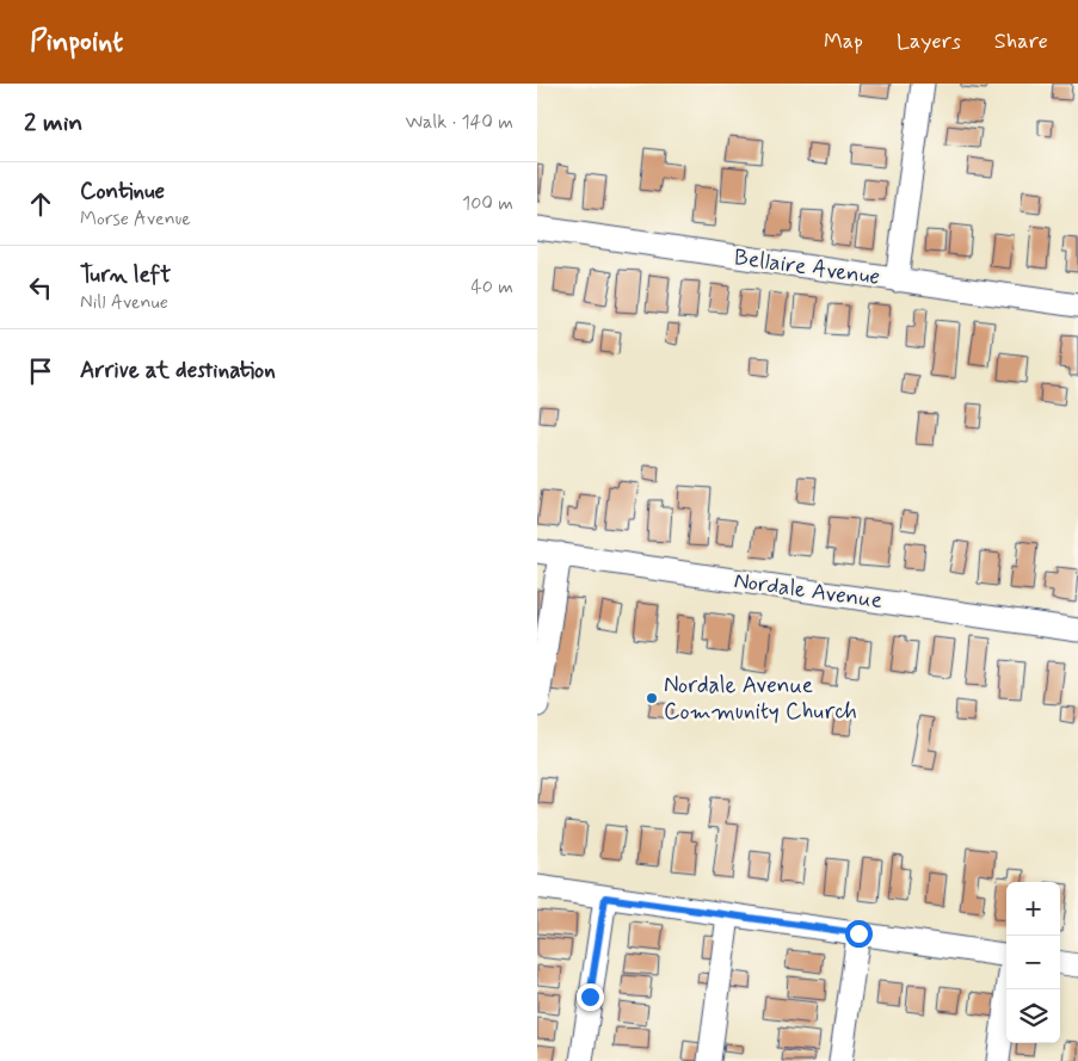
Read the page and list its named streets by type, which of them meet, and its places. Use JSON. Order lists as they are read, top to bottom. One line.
{"streets":{"street":["Bellaire Avenue","Nordale Avenue"]},"places":["Nordale Avenue Community Church"],"page":{"header":"Pinpoint","nav":["Map","Layers","Share"],"heading":["2 min","Walk · 140 m"],"list":[["Continue","Morse Avenue","100 m"],["Turn left","Nill Avenue","40 m"],"Arrive at destination"],"map_buttons":["+","−"]}}
